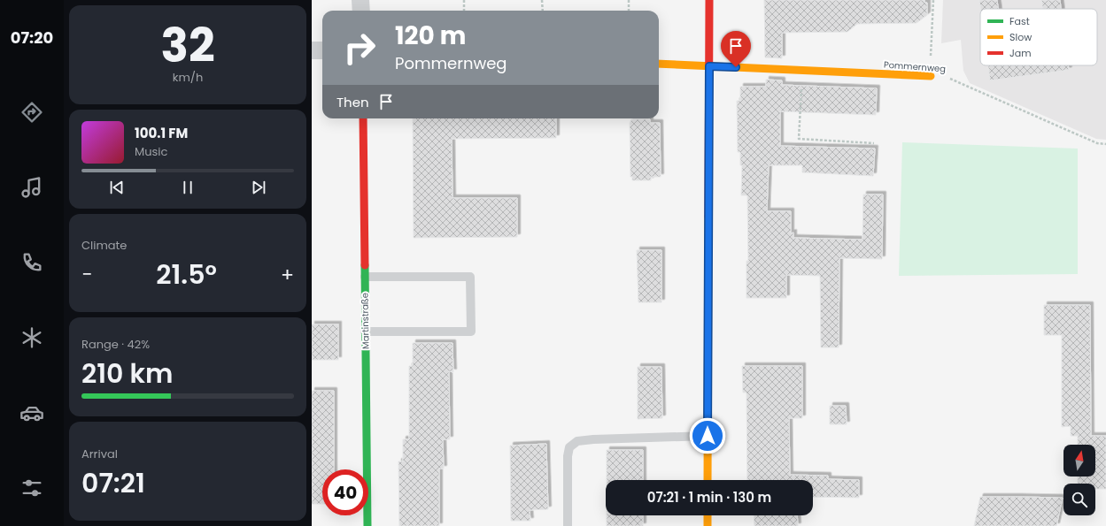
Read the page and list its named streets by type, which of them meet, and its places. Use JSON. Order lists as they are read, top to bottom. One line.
{"streets":{"street":["Pommernweg","Martinstraße"]},"legend":["Fast","Slow","Jam"],"north":"top","page":{"tabs":"07:20","tile":[["32","km/h"],"Climate",["Range · 42%","210 km"],["Arrival","07:21"]],"turn":["120 m","Pommernweg"],"then":"Then","song":["100.1 FM","Music"],"heat":["−","21.5°","+"],"limit":"40","trip":"07:21 · 1 min · 130 m"}}
